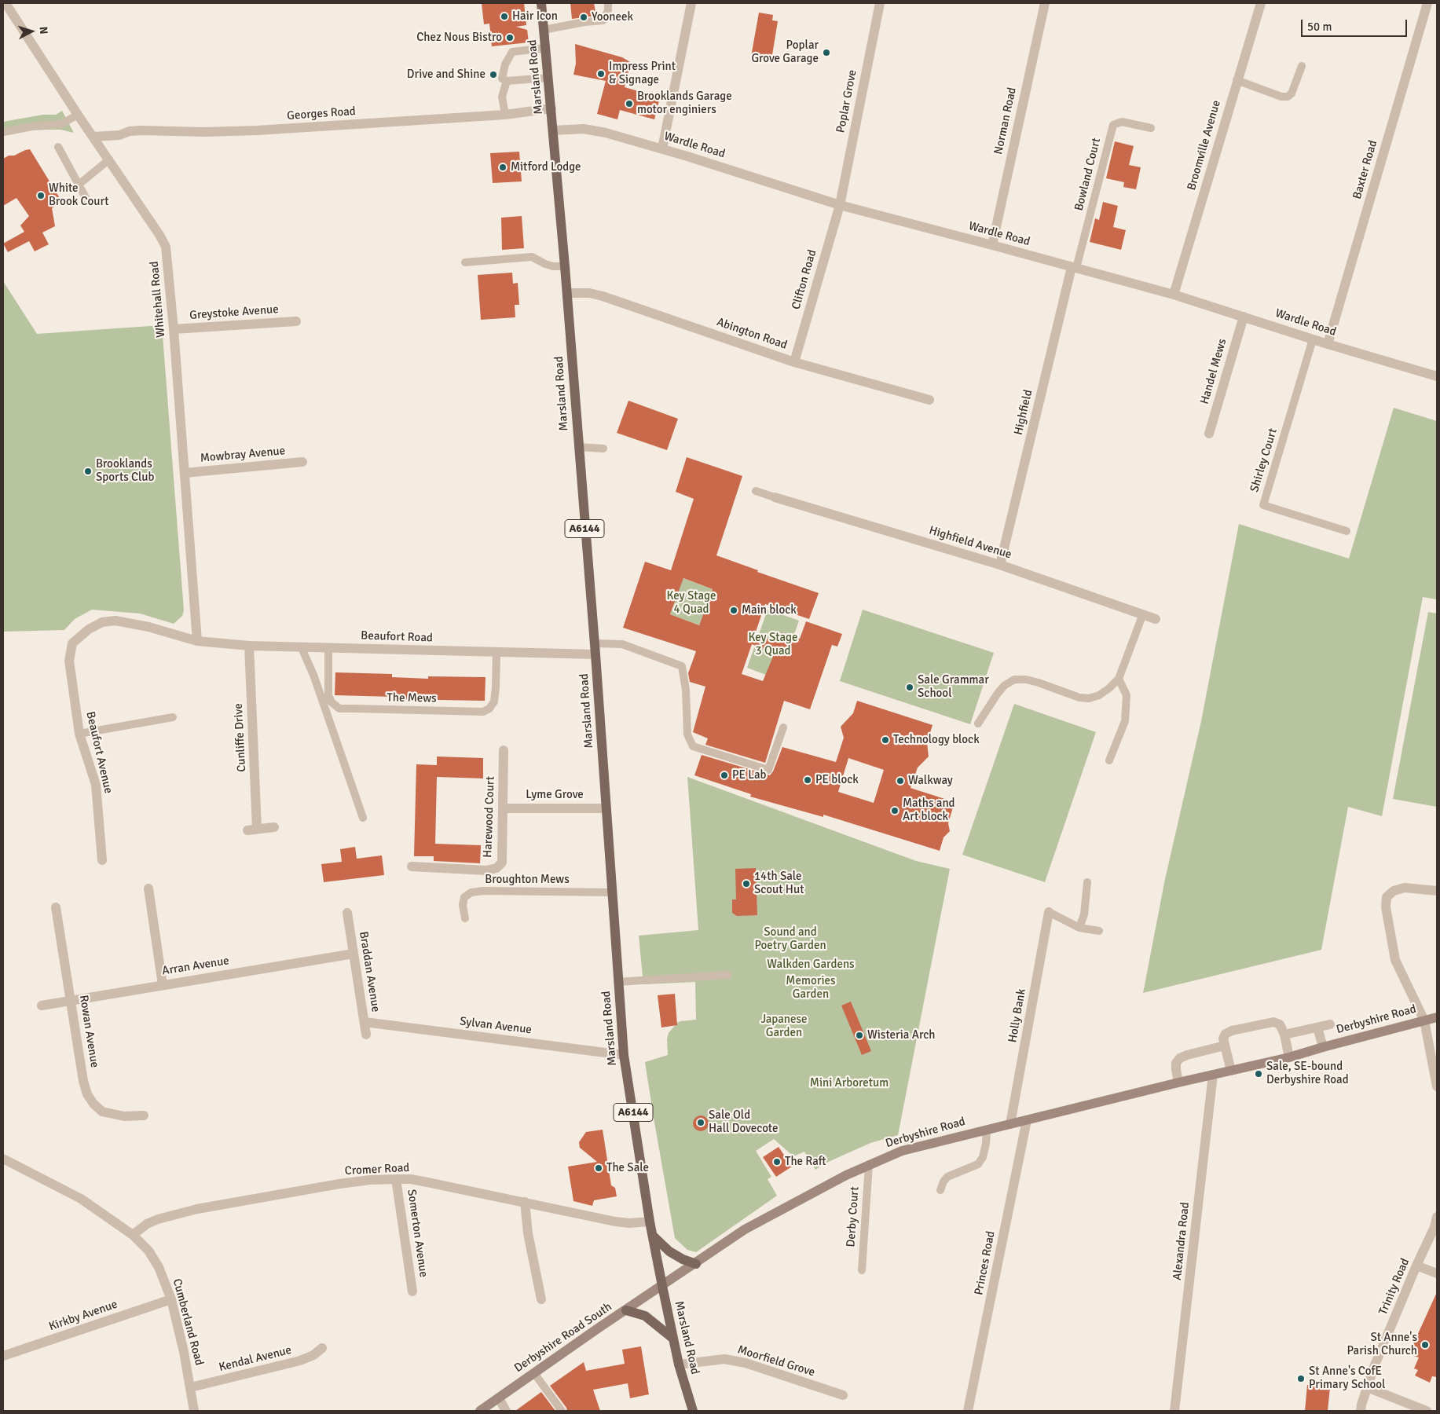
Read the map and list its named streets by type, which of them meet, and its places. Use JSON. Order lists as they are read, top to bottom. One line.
{"streets":{"main road":["Marsland Road","A6144"],"street":["Poplar Grove","Georges Road","Norman Road","Wardle Road","Broomville Avenue","Baxter Road","Clifton Road","Whitehall Road","Greystoke Avenue","Abington Road","Handel Mews","Highfield","Mowbray Avenue","Highfield Avenue","Beaufort Road","Cunliffe Drive","Beaufort Avenue","Lyme Grove","Harewood Court","Arran Avenue","Braddan Avenue","Holly Bank","Derbyshire Road","Sylvan Avenue","Rowan Avenue","Cromer Road","Somerton Avenue","Alexandra Road","Princes Road","Trinity Road","Kirkby Avenue","Cumberland Road","Derbyshire Road South","Kendal Avenue","Moorfield Grove"],"lane":["Bowland Court","Shirley Court","The Mews","Broughton Mews","Derby Court"]},"crossings":[["Marsland Road","Georges Road"],["Marsland Road","Wardle Road"],["Marsland Road","Abington Road"],["Marsland Road","Beaufort Road"],["Marsland Road","Lyme Grove"],["Marsland Road","Broughton Mews"],["Marsland Road","Derbyshire Road"],["Marsland Road","Sylvan Avenue"],["Marsland Road","Cromer Road"],["Marsland Road","Derbyshire Road South"],["Marsland Road","Moorfield Grove"],["Poplar Grove","Wardle Road"],["Poplar Grove","Clifton Road"],["Georges Road","Whitehall Road"],["Norman Road","Wardle Road"],["Wardle Road","Broomville Avenue"],["Wardle Road","Baxter Road"],["Wardle Road","Bowland Court"],["Wardle Road","Clifton Road"],["Wardle Road","Handel Mews"],["Wardle Road","Highfield"],["Wardle Road","Shirley Court"],["Bowland Court","Highfield"],["Clifton Road","Abington Road"],["Whitehall Road","Greystoke Avenue"],["Whitehall Road","Mowbray Avenue"],["Whitehall Road","Beaufort Road"],["Whitehall Road","Beaufort Avenue"],["Highfield","Highfield Avenue"],["Beaufort Road","The Mews"],["Beaufort Road","Cunliffe Drive"],["Beaufort Road","Beaufort Avenue"],["Lyme Grove","Harewood Court"],["Arran Avenue","Braddan Avenue"],["Arran Avenue","Rowan Avenue"],["Braddan Avenue","Sylvan Avenue"],["Holly Bank","Derbyshire Road"],["Derbyshire Road","Derby Court"],["Derbyshire Road","Alexandra Road"],["Derbyshire Road","Princes Road"],["Derbyshire Road","Derbyshire Road South"],["Cromer Road","Somerton Avenue"],["Cromer Road","Cumberland Road"],["Kirkby Avenue","Cumberland Road"],["Cumberland Road","Kendal Avenue"]],"parks":["Key Stage 4 Quad","Key Stage 3 Quad","Sound and Poetry Garden","Walkden Gardens","Memories Garden","Japanese Garden","Mini Arboretum"],"places":["Hair Icon","Yooneek","Chez Nous Bistro","Poplar Grove Garage","Impress Print & Signage","Drive and Shine","Brooklands Garage motor enginiers","Mitford Lodge","White Brook Court","Brooklands Sports Club","Main block","Sale Grammar School","Technology block","PE Lab","PE block","Walkway","Maths and Art block","14th Sale Scout Hut","Wisteria Arch","Sale, SE-bound Derbyshire Road","Sale Old Hall Dovecote","The Raft","The Sale","St Anne's Parish Church","St Anne's CofE Primary School"],"scale_bar":"50 m","north":"right"}
